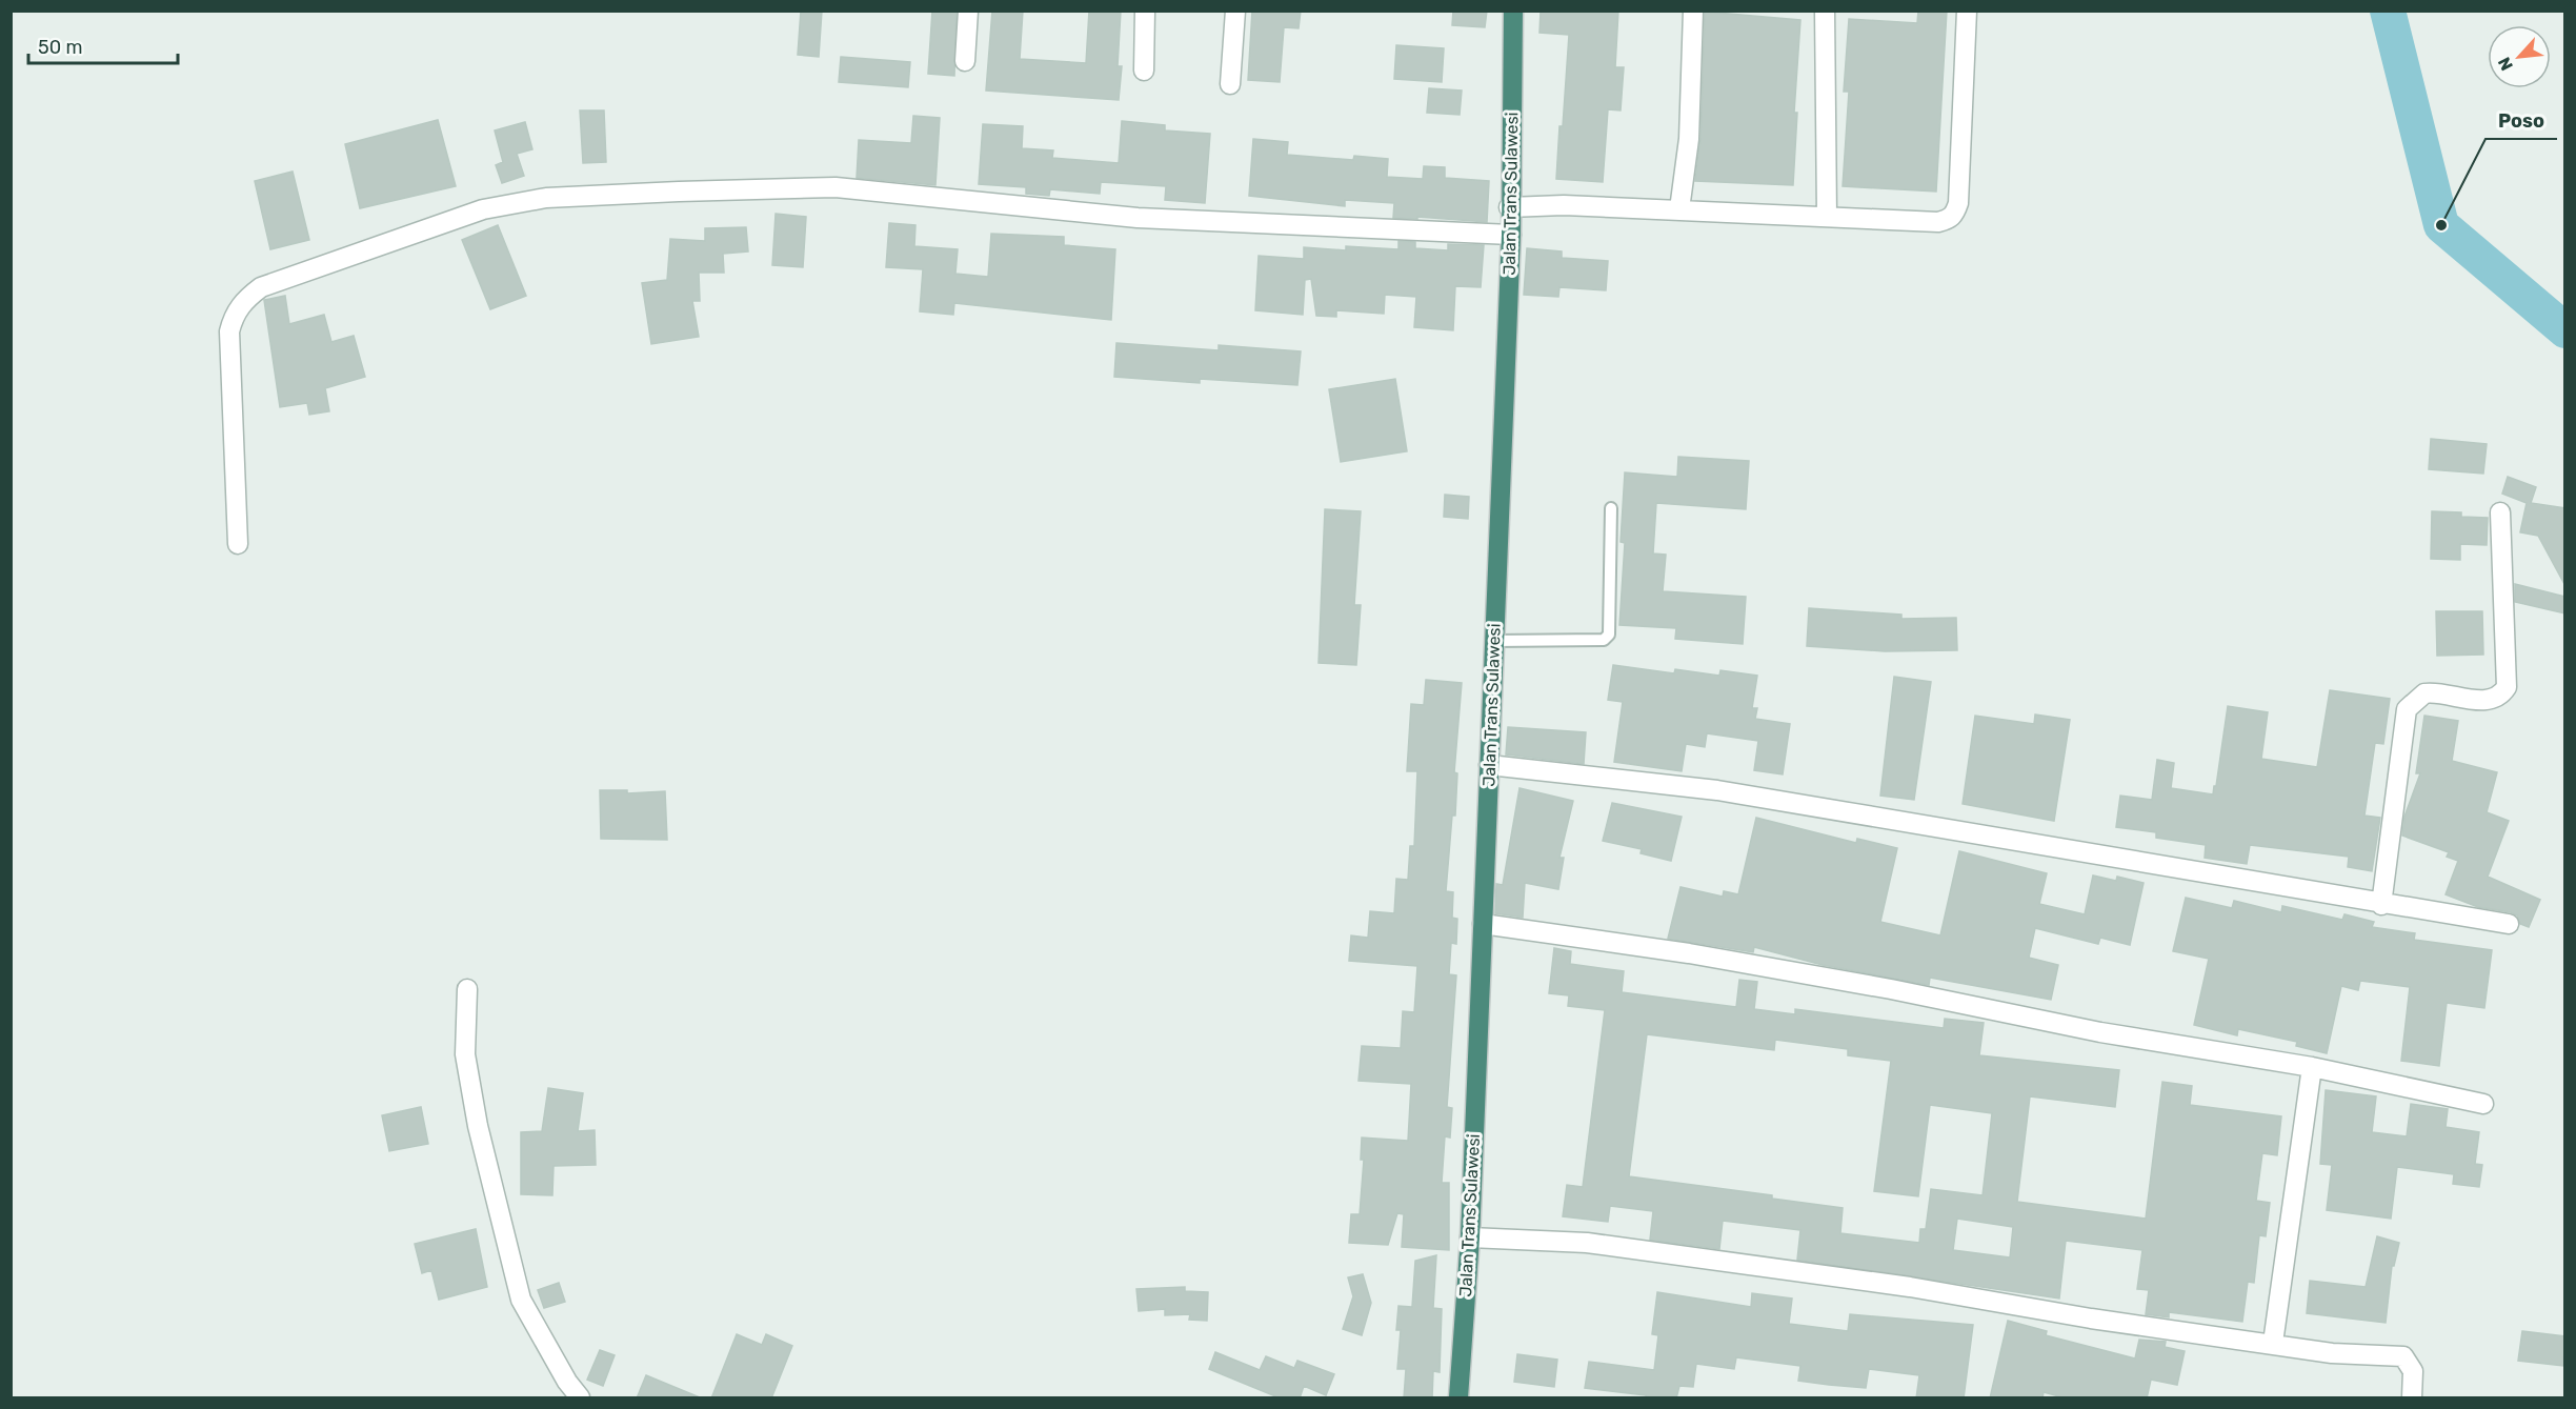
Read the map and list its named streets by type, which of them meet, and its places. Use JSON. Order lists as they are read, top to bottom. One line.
{"streets":{"highway":["Jalan Trans Sulawesi"]},"places":["Poso"],"scale_bar":"50 m","north":"bottom left"}
